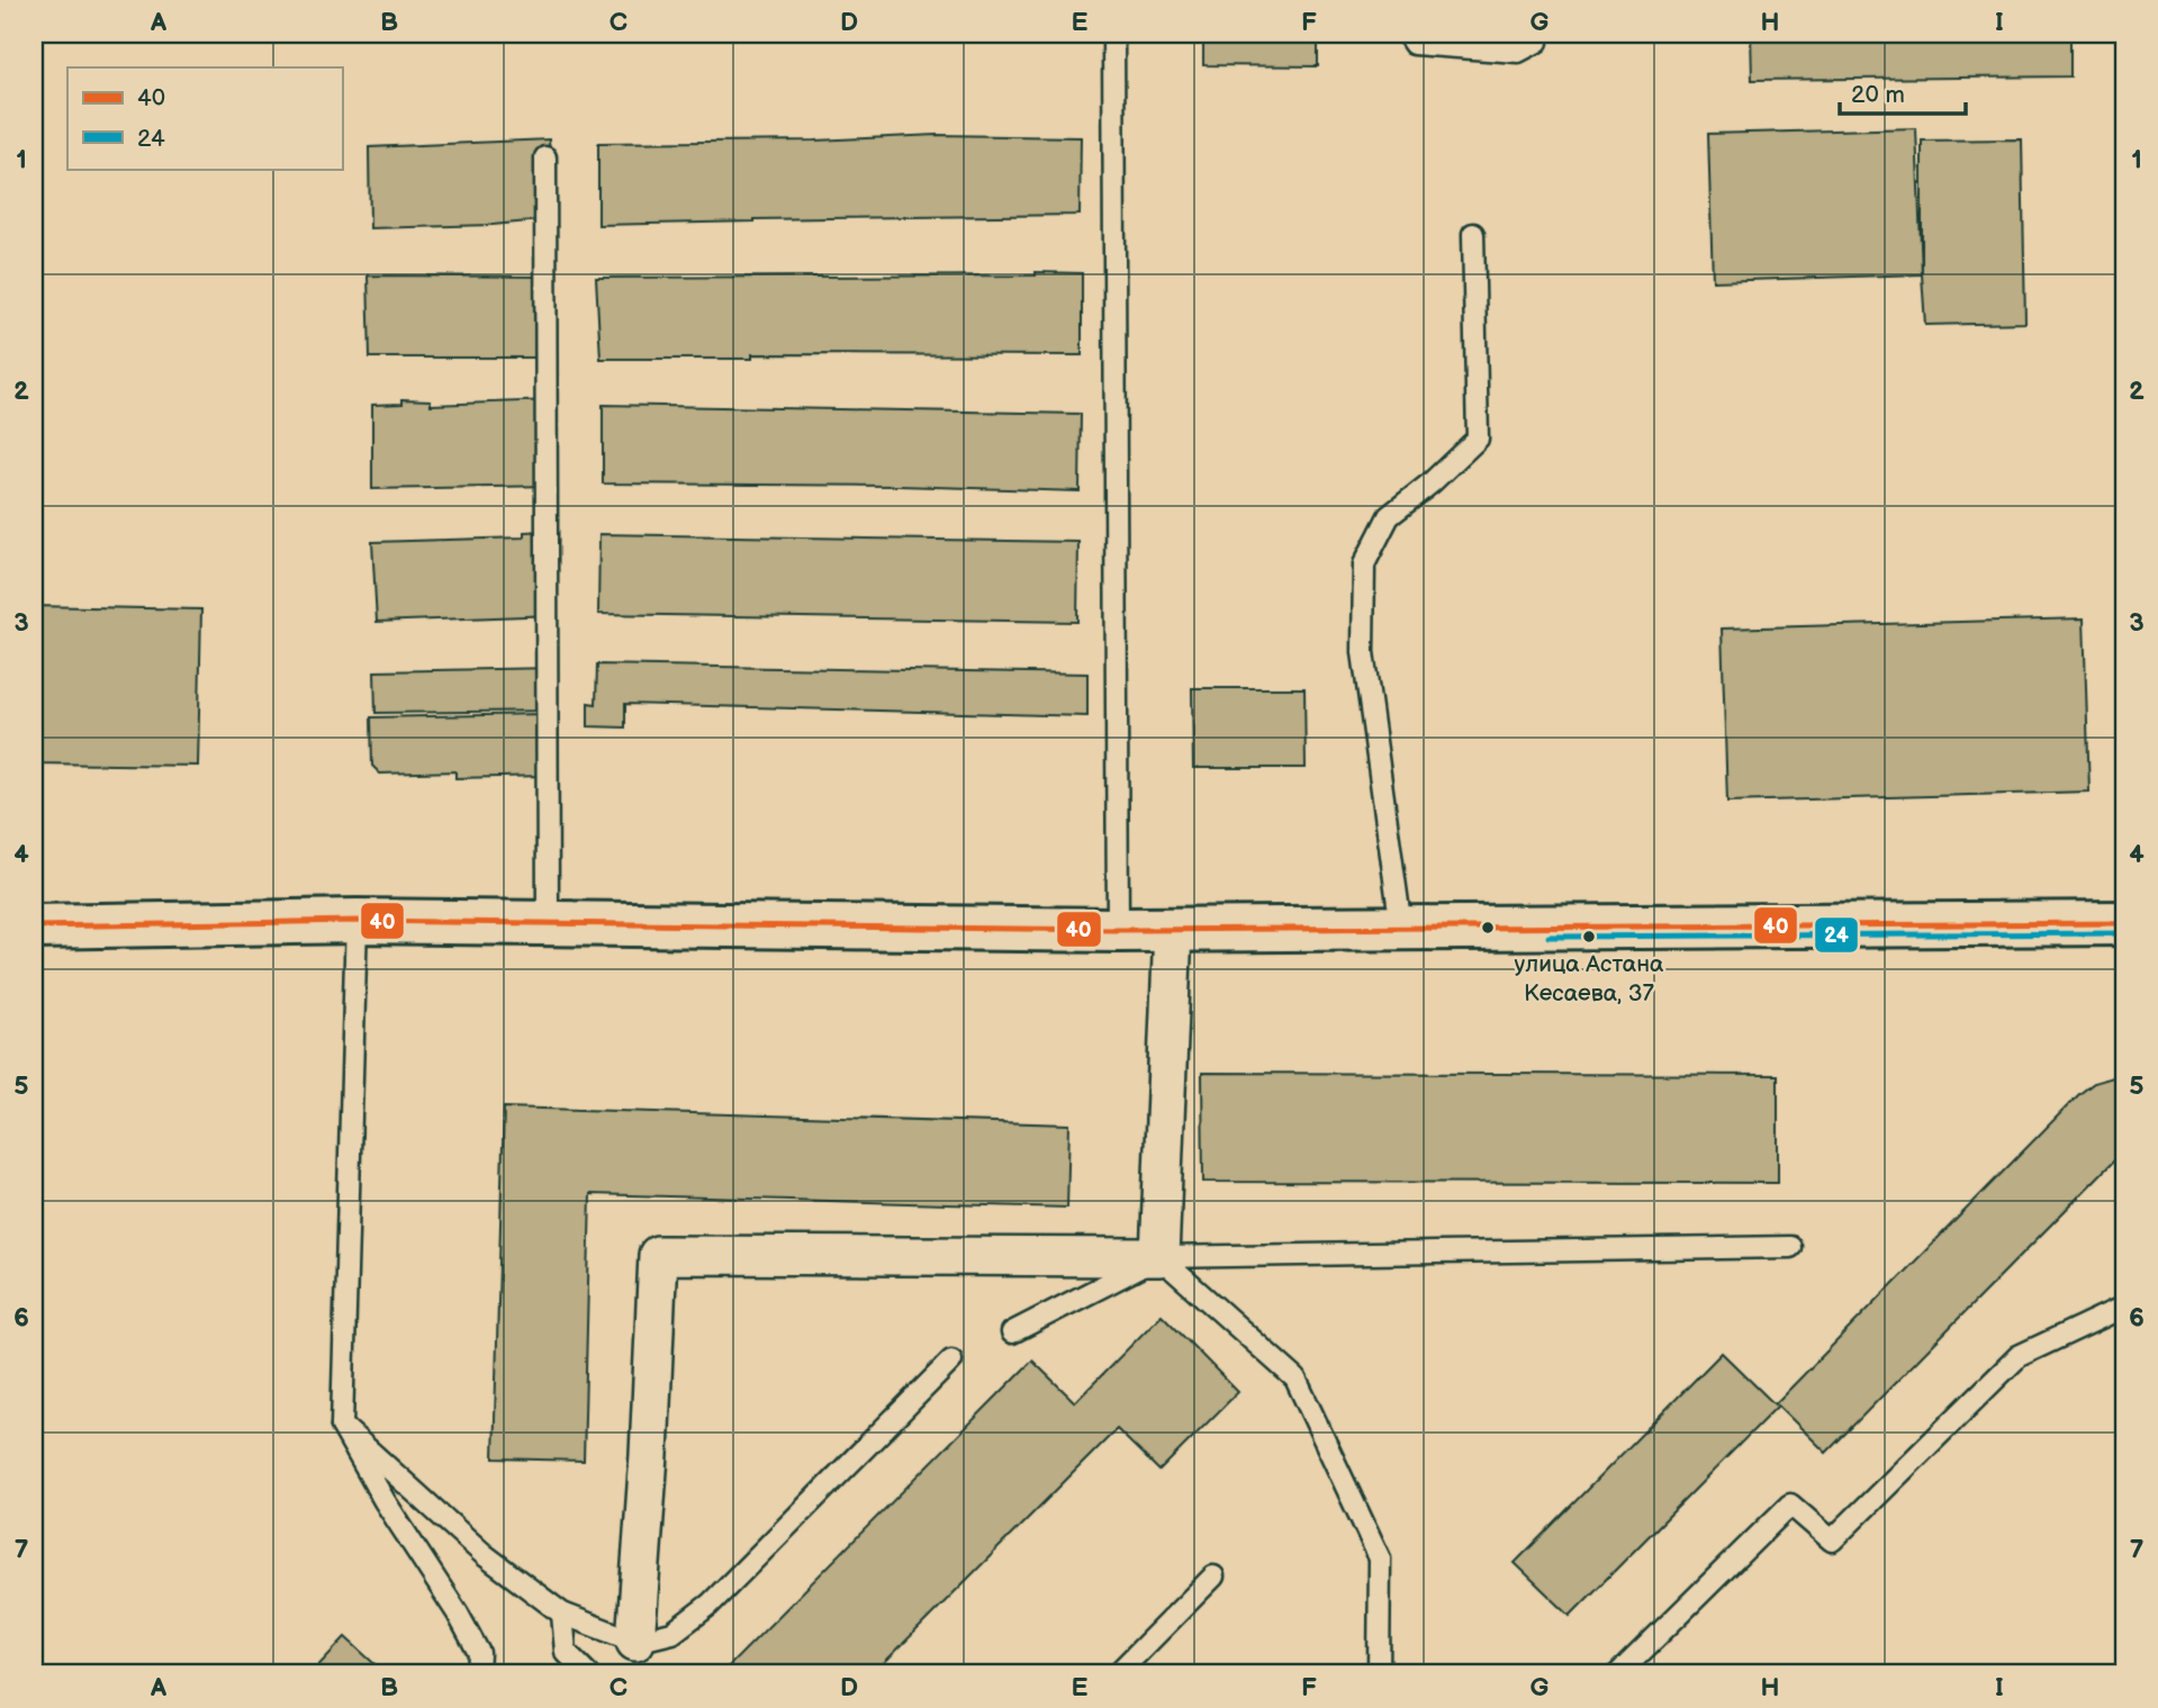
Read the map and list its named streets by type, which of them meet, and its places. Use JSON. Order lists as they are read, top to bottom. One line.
{"places":["улица Астана Кесаева, 37"],"lines":["transit line 40","transit line 24"],"legend":["40","24"],"scale_bar":"20 m","grid":{"columns":["A","B","C","D","E","F","G","H","I"],"rows":["1","2","3","4","5","6","7"]}}
